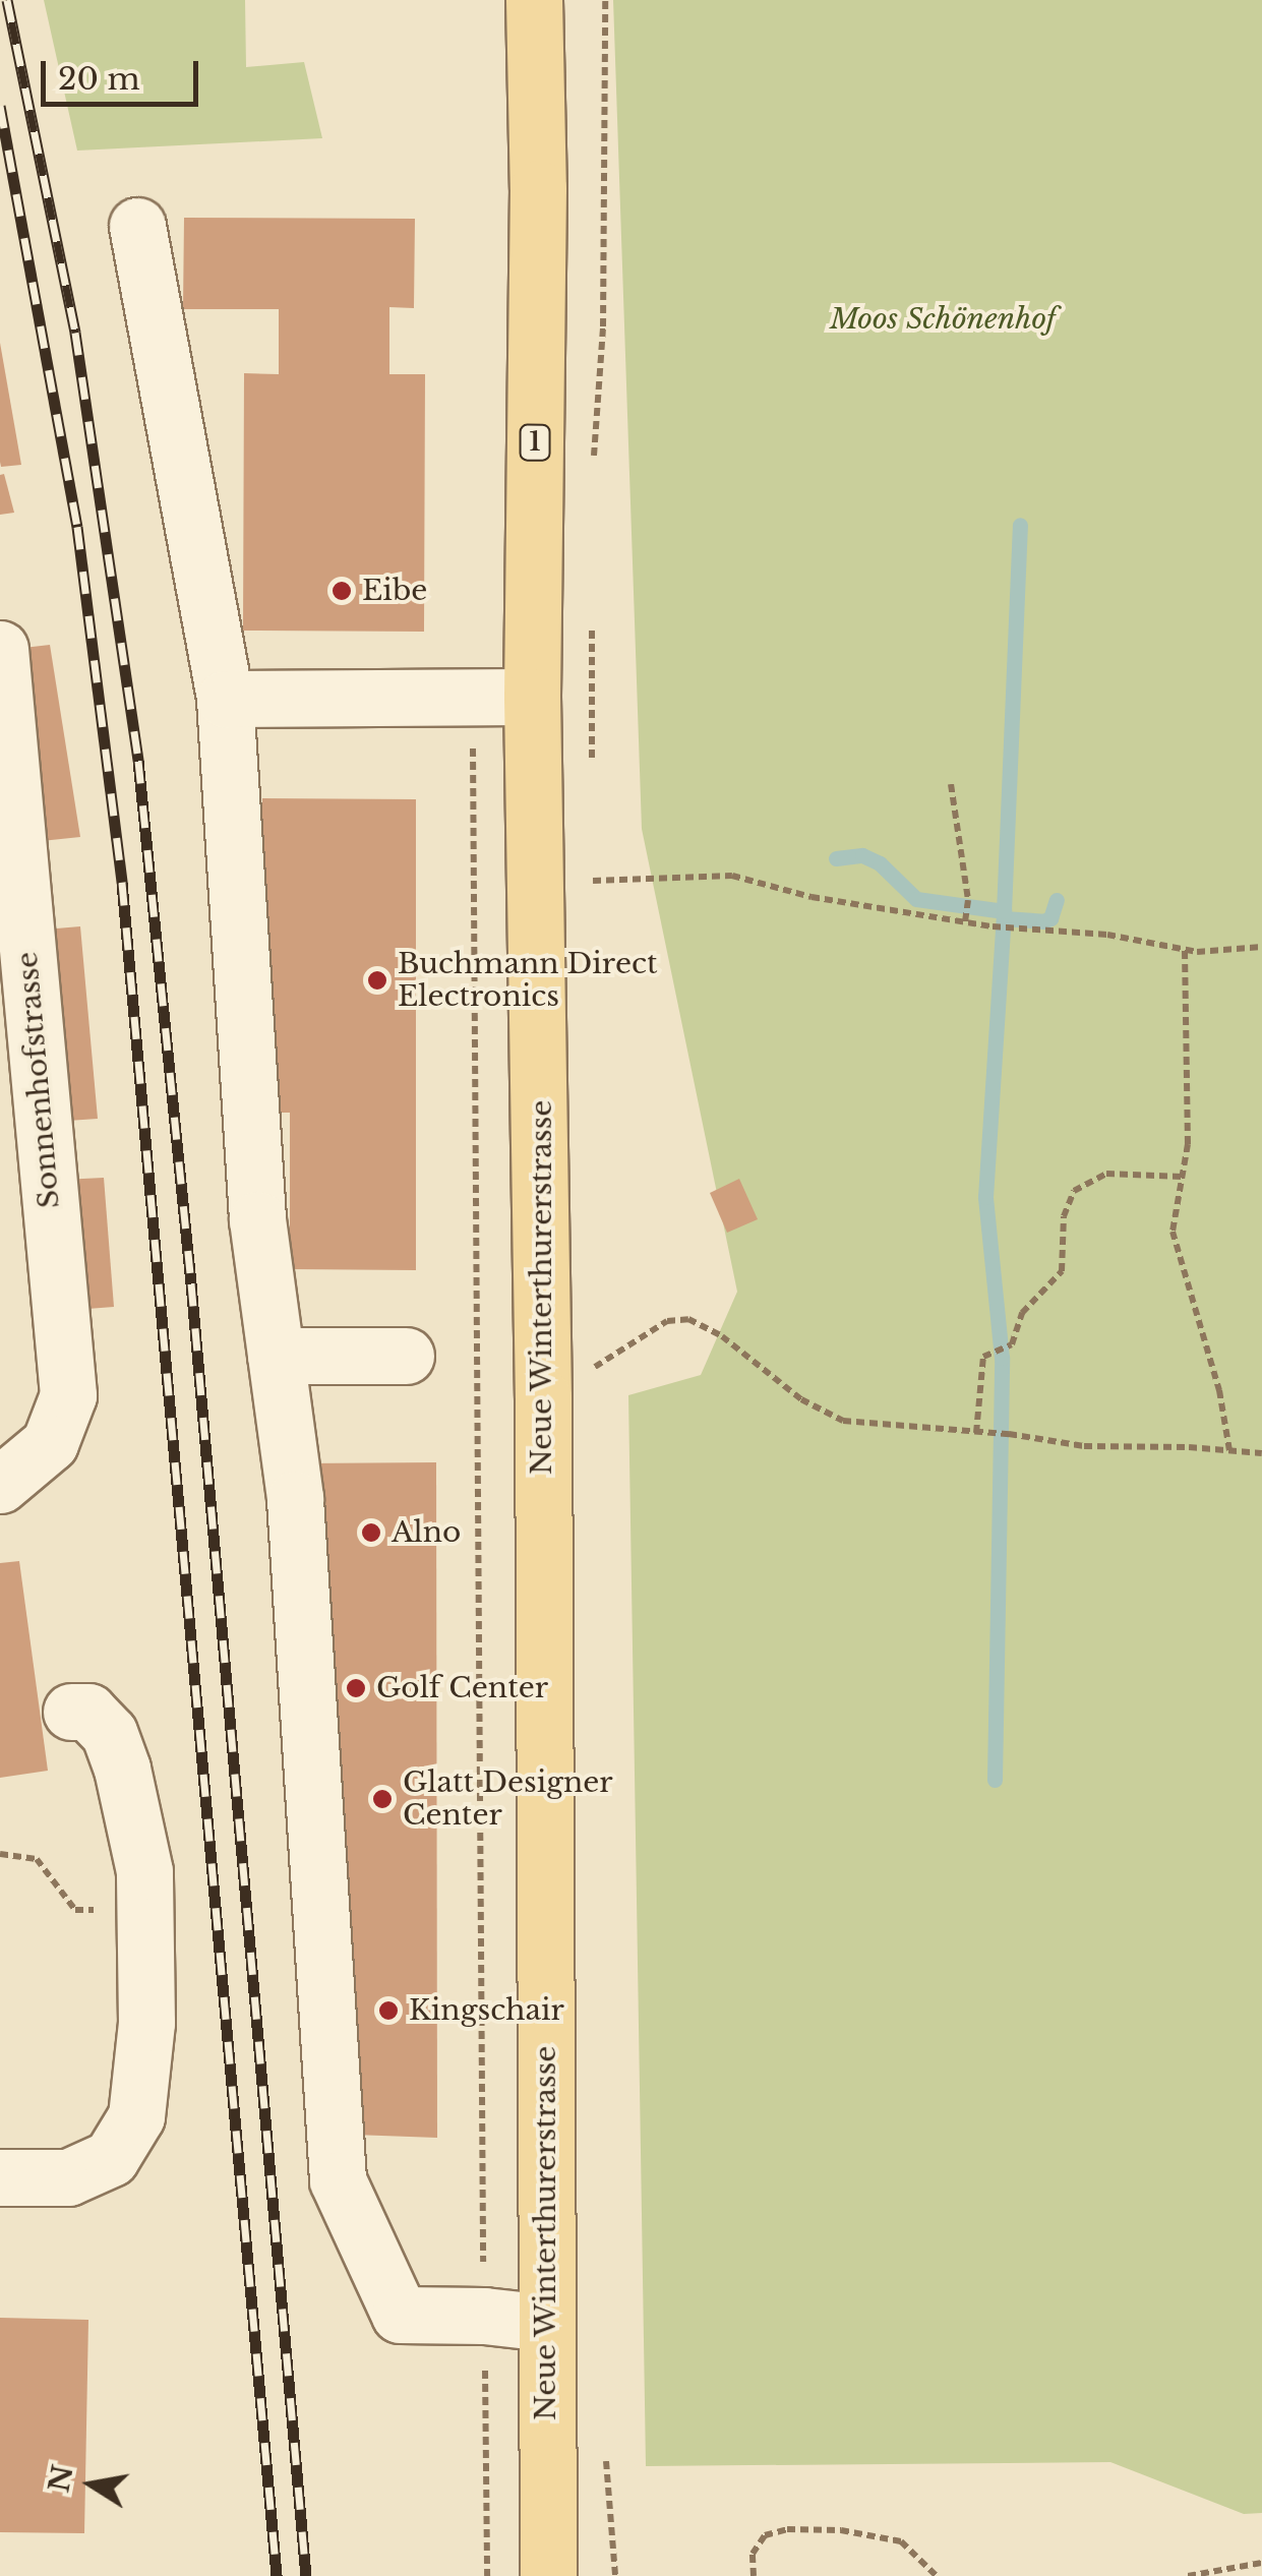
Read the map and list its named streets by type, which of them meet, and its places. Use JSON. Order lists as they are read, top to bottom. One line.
{"streets":{"main road":["1","Neue Winterthurerstrasse"],"street":["Sonnenhofstrasse"]},"parks":["Moos Schönenhof"],"places":["Eibe","Buchmann Direct Electronics","Alno","Golf Center","Glatt Designer Center","Kingschair"],"scale_bar":"20 m","north":"left"}
